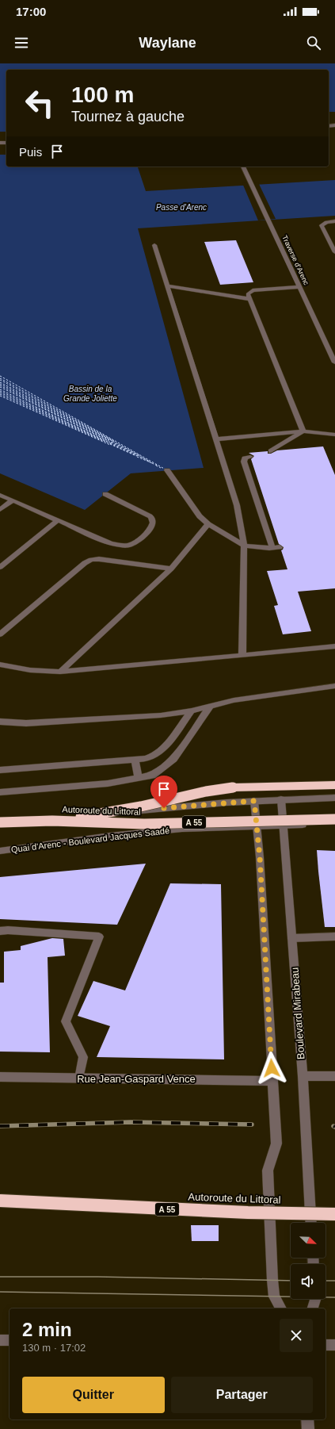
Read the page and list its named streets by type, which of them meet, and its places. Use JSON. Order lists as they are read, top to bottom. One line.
{"streets":{"highway":["Autoroute du Littoral","A 55"],"street":["Traverse d'Arenc","Quai d'Arenc - Boulevard Jacques Saadé","Boulevard Mirabeau","Rue Jean-Gaspard Vence"]},"crossings":[["Quai d'Arenc - Boulevard Jacques Saadé","Boulevard Mirabeau"]],"water":["Passe d'Arenc","Bassin de la Grande Joliette"],"north":"bottom right","page":{"status":"17:00","header":"Waylane","turn":["100 m","Tournez à gauche"],"then":"Puis","heading":["2 min","130 m · 17:02"],"buttons":["Quitter","Partager"]}}
